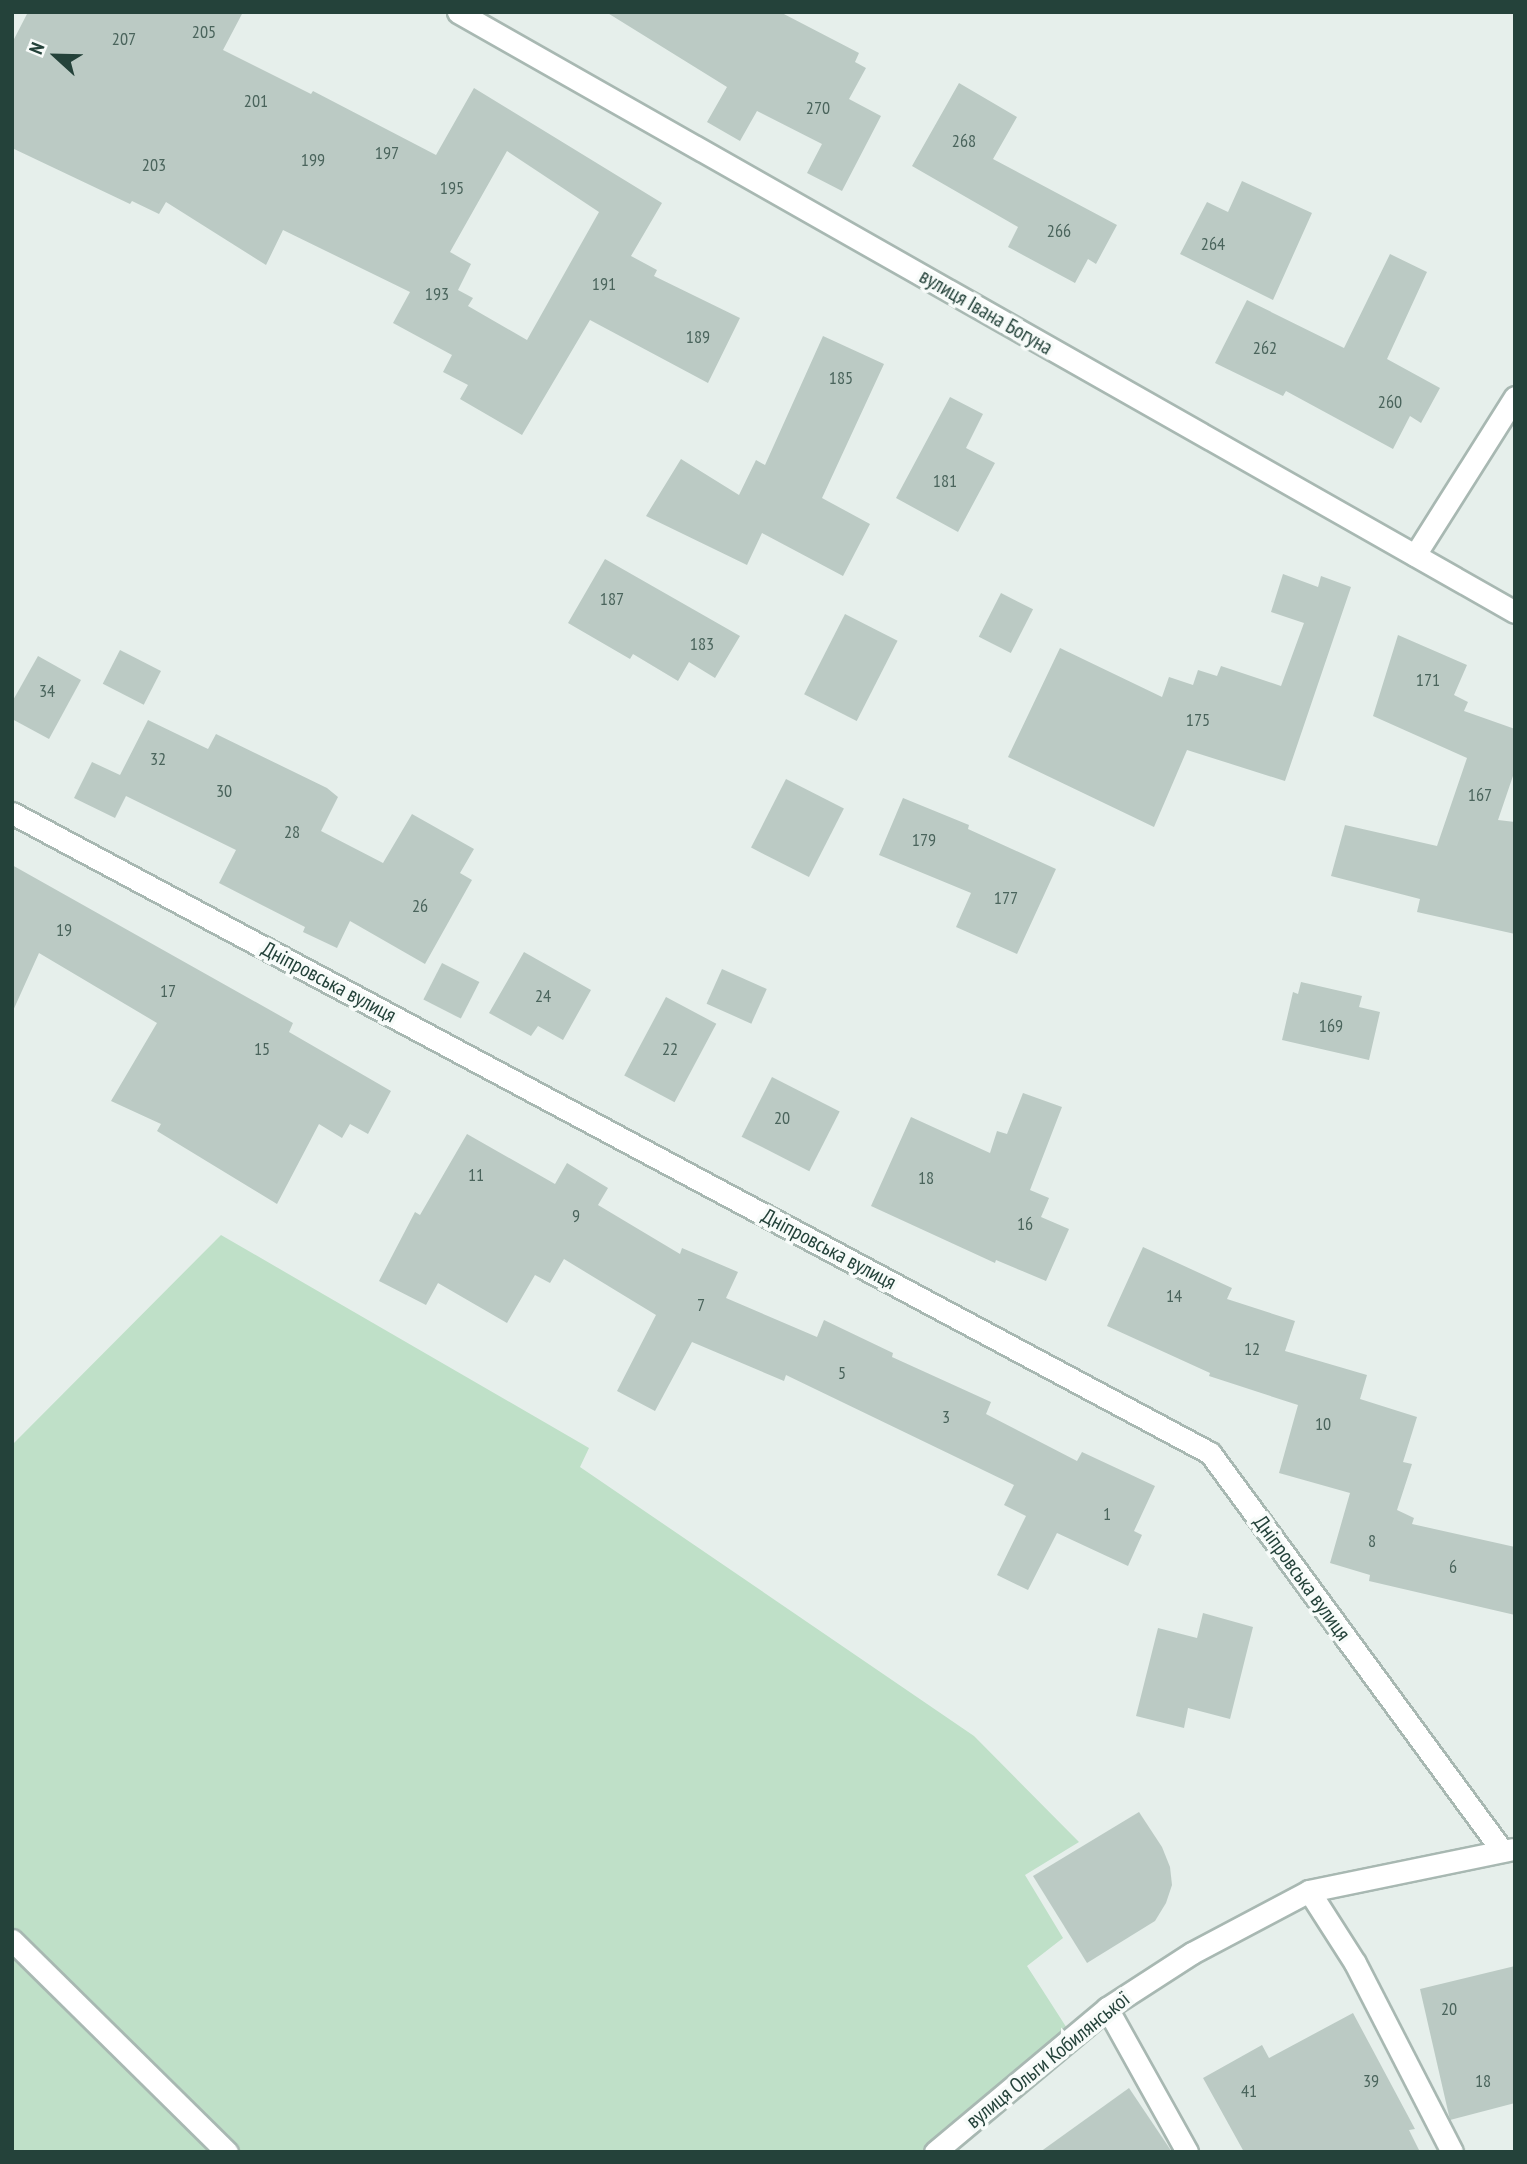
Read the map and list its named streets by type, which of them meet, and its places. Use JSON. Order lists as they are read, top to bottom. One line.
{"streets":{"street":["вулиця Івана Богуна","Дніпровська вулиця","вулиця Ольги Кобилянської"]},"crossings":[["Дніпровська вулиця","вулиця Ольги Кобилянської"]],"house_numbers":["205","207","201","270","268","197","199","203","195","266","264","191","193","189","262","185","260","181","187","183","171","34","175","32","30","167","28","179","177","26","19","17","24","169","15","22","20","11","18","9","16","14","7","12","5","3","10","1","8","6","20","39","18","41"],"north":"left"}
